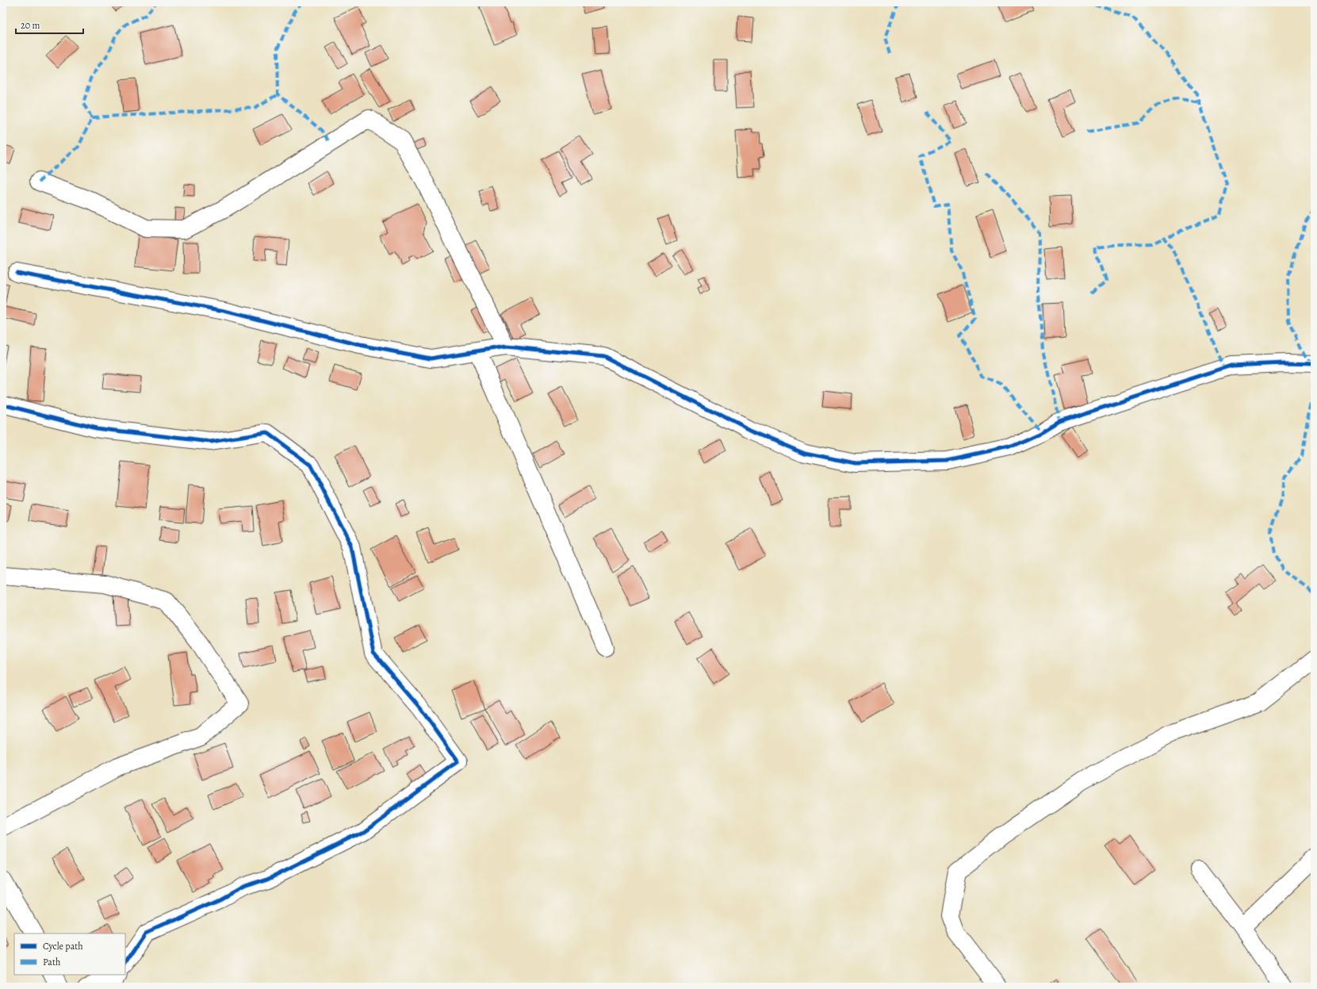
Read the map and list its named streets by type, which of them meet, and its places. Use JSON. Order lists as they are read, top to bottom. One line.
{"legend":["Cycle path","Path"],"scale_bar":"20 m"}
